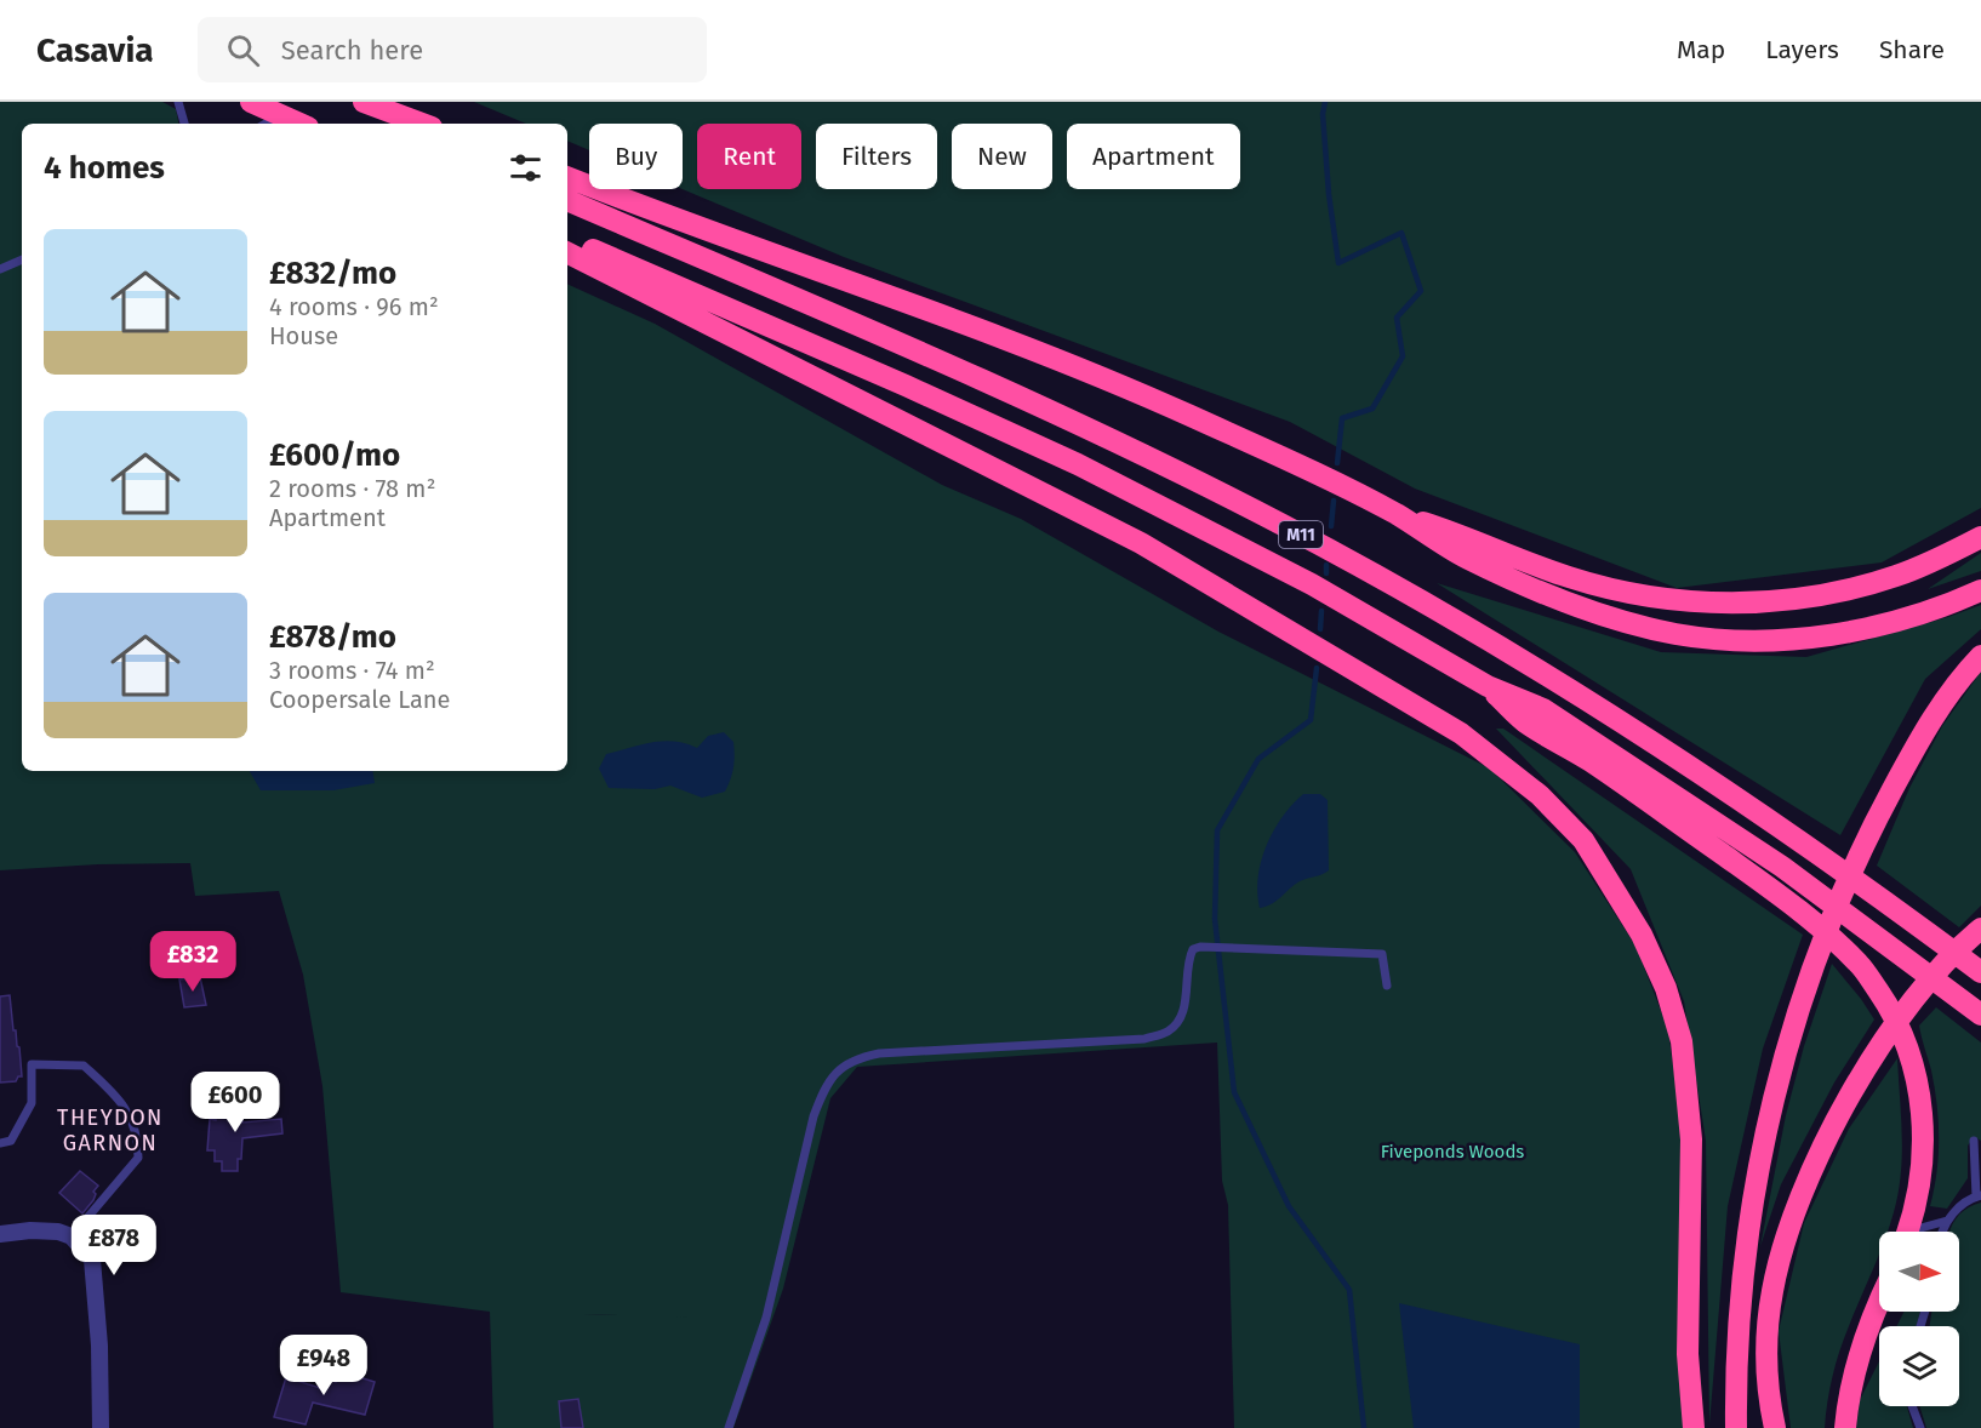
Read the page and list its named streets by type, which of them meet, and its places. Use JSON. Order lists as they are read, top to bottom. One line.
{"streets":{"highway":["M11"]},"districts":["THEYDON GARNON"],"parks":["Fiveponds Woods"],"north":"right","page":{"header":"Casavia","search":"Search here","nav":["Map","Layers","Share"],"chip":["Buy","Rent","Filters","New","Apartment"],"heading":"4 homes","list":[{"name":"£832/mo","note":"4 rooms · 96 m² · House"},{"name":"£600/mo","note":"2 rooms · 78 m² · Apartment"},{"name":"£878/mo","note":"3 rooms · 74 m² · Coopersale Lane"}],"price":["£832","£600","£878","£948"]}}
